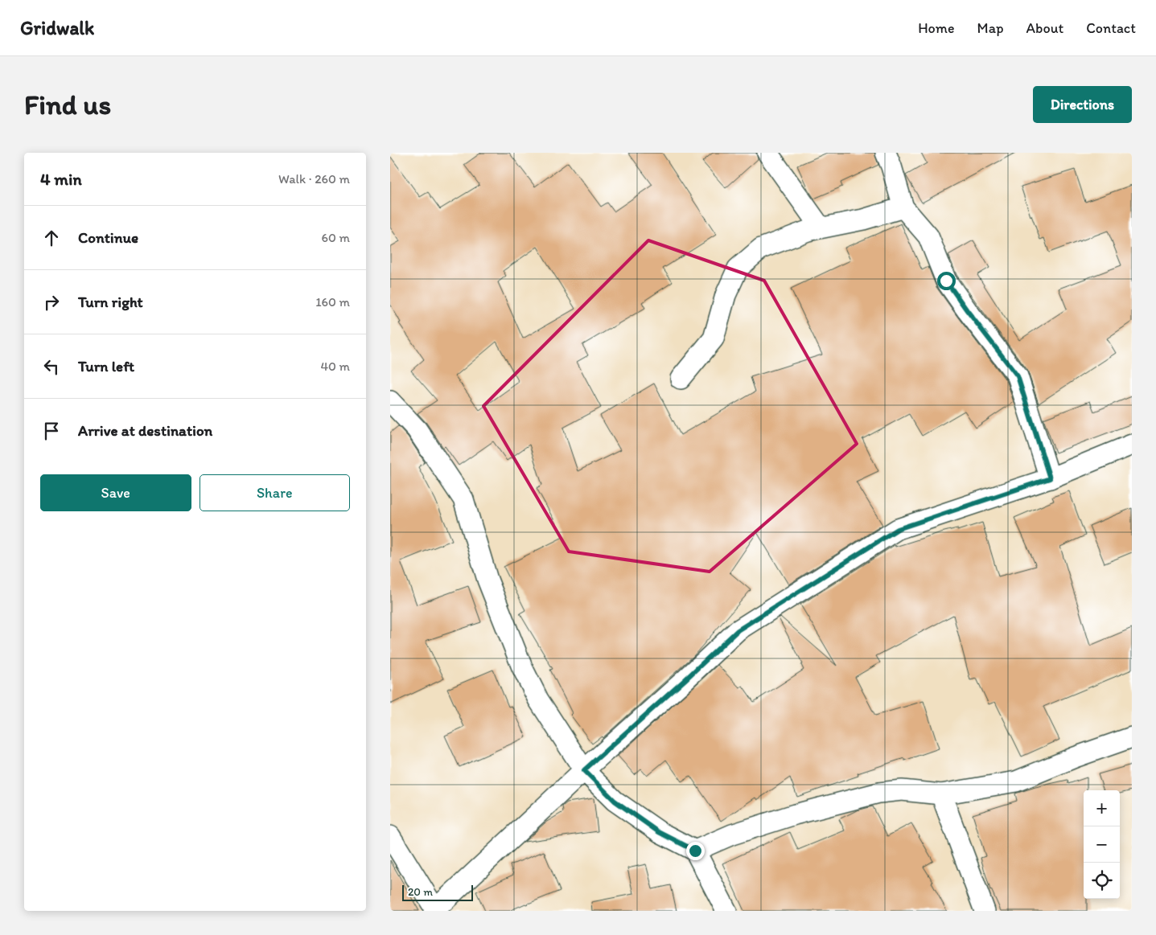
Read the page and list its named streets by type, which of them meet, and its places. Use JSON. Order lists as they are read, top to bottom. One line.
{"scale_bar":"20 m","page":{"header":"Gridwalk","nav":["Home","Map","About","Contact"],"buttons":["Directions",["Save","Share"]],"title":"Find us","heading":["4 min","Walk · 260 m"],"list":[["Continue","60 m"],["Turn right","160 m"],["Turn left","40 m"],"Arrive at destination"],"map_buttons":["+","−"],"scale":"20 m"}}
